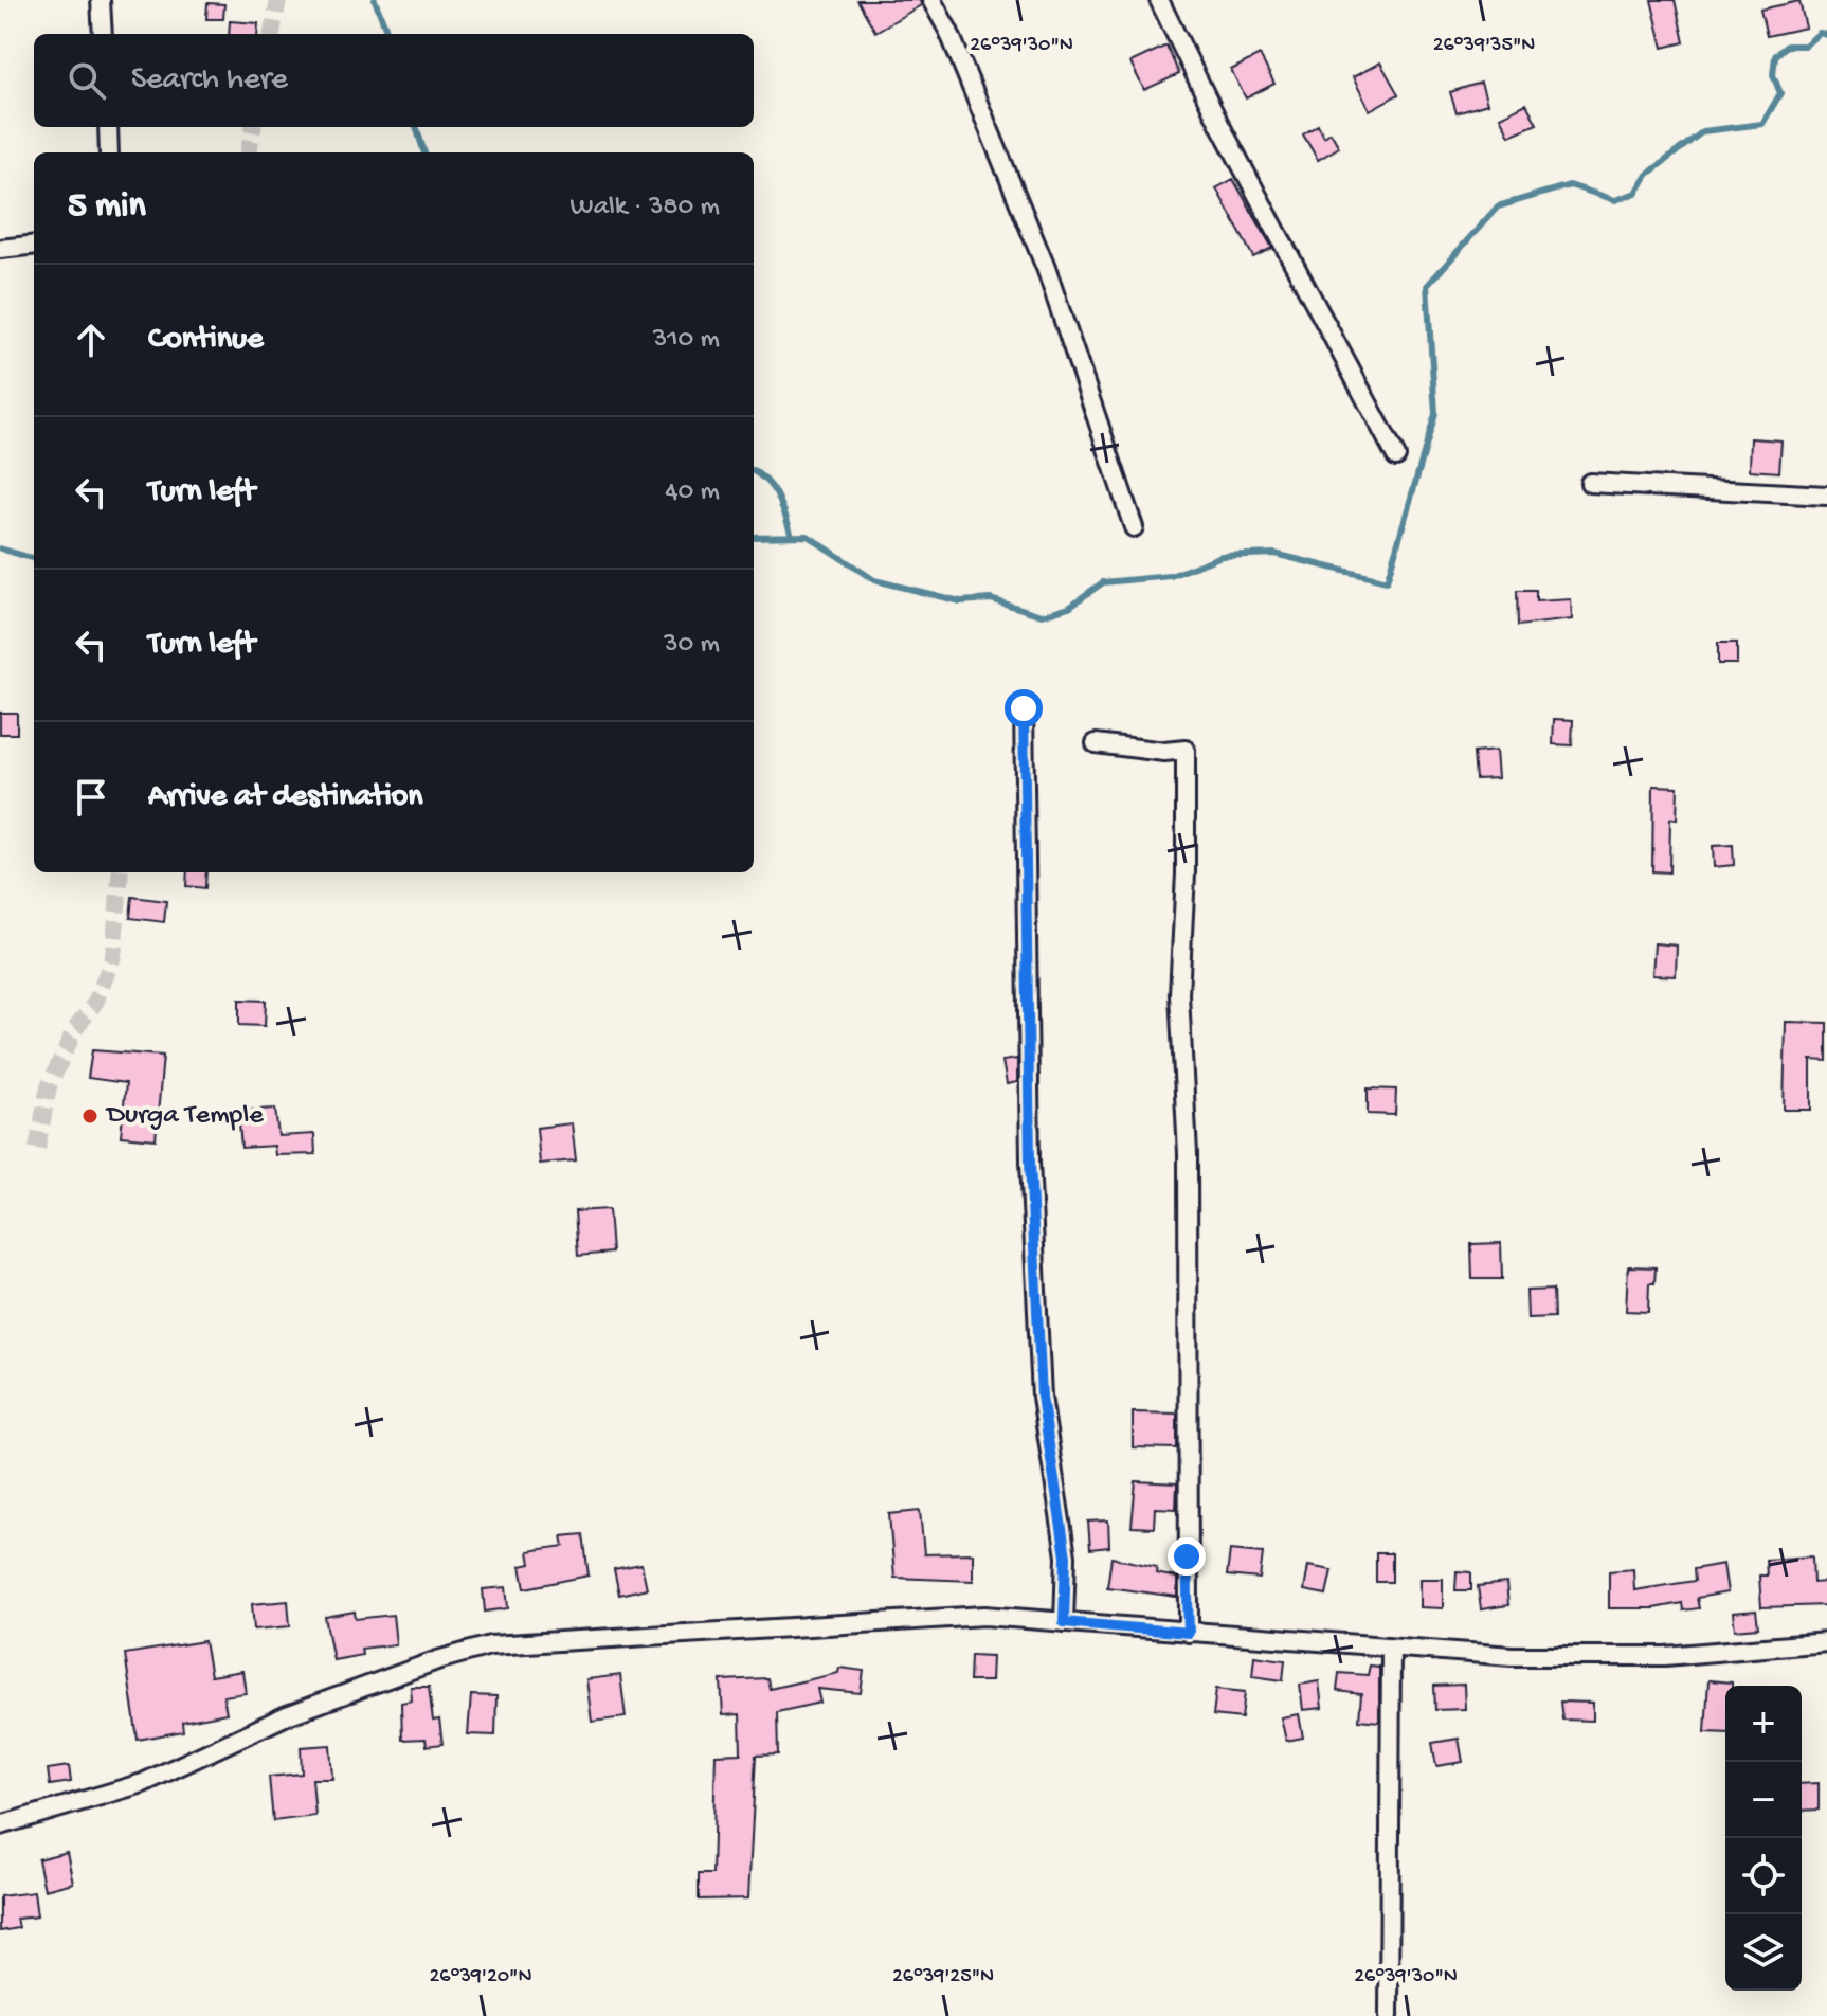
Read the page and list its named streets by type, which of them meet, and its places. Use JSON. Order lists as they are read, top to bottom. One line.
{"places":["Durga Temple"],"page":{"search":"Search here","heading":["5 min","Walk · 380 m"],"list":[["Continue","310 m"],["Turn left","40 m"],["Turn left","30 m"],"Arrive at destination"],"map_buttons":["+","−"]},"coordinates":["26°39'30\"N","26°39'35\"N","26°39'20\"N","26°39'25\"N"]}
